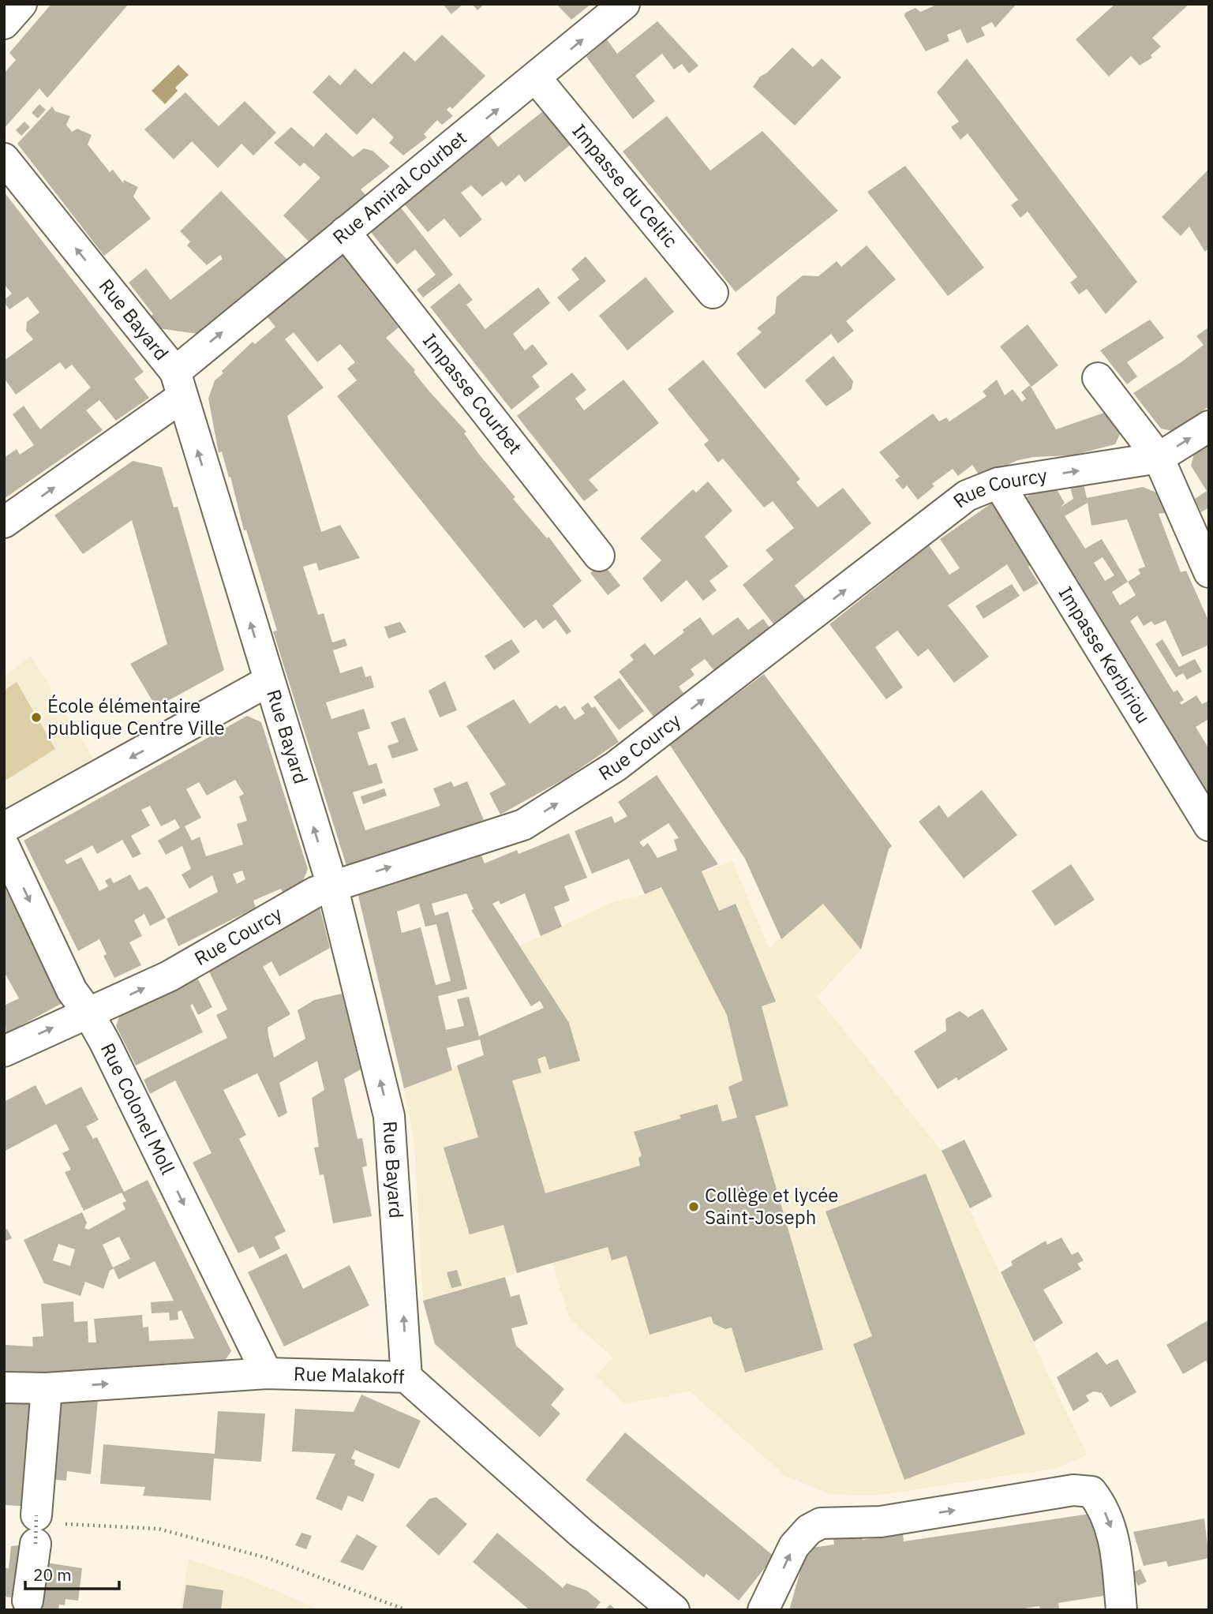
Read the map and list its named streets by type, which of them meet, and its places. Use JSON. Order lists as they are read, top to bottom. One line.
{"streets":{"street":["Impasse du Celtic","Rue Amiral Courbet","Rue Bayard","Impasse Courbet","Rue Courcy","Impasse Kerbiriou","Rue Colonel Moll","Rue Malakoff"]},"crossings":[["Impasse du Celtic","Rue Amiral Courbet"],["Rue Amiral Courbet","Rue Bayard"],["Rue Amiral Courbet","Impasse Courbet"],["Rue Bayard","Rue Courcy"],["Rue Bayard","Rue Malakoff"],["Rue Courcy","Impasse Kerbiriou"],["Rue Courcy","Rue Colonel Moll"],["Rue Colonel Moll","Rue Malakoff"]],"one_way":["Rue Amiral Courbet","Rue Bayard","Rue Courcy","Rue Colonel Moll"],"places":["École élémentaire publique Centre Ville","Collège et lycée Saint-Joseph"],"scale_bar":"20 m"}
